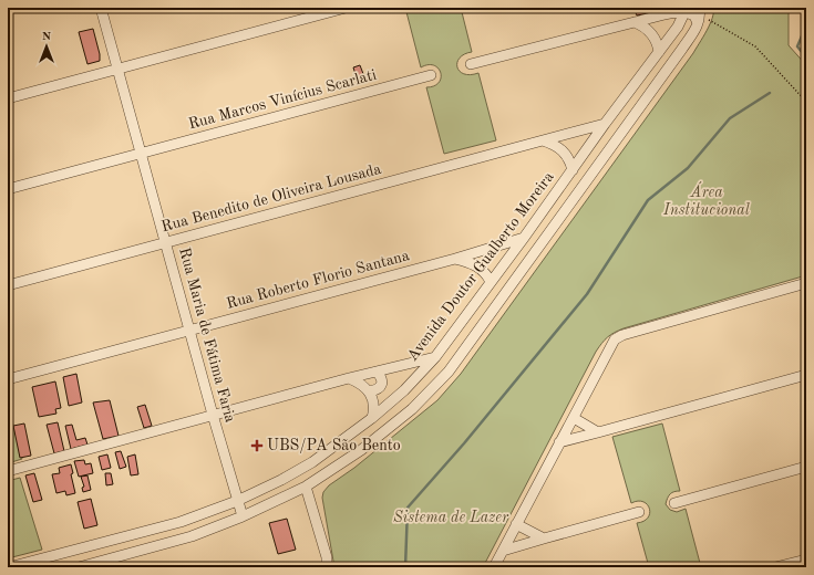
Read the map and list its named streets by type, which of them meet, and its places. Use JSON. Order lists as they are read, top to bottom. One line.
{"streets":{"street":["Rua Marcos Vinícius Scarlati","Rua Benedito de Oliveira Lousada","Avenida Doutor Gualberto Moreira","Rua Roberto Florio Santana","Rua Maria de Fátima Faria"]},"crossings":[["Rua Marcos Vinícius Scarlati","Rua Maria de Fátima Faria"],["Rua Benedito de Oliveira Lousada","Avenida Doutor Gualberto Moreira"],["Rua Benedito de Oliveira Lousada","Rua Maria de Fátima Faria"],["Avenida Doutor Gualberto Moreira","Rua Roberto Florio Santana"],["Avenida Doutor Gualberto Moreira","Rua Maria de Fátima Faria"],["Rua Roberto Florio Santana","Rua Maria de Fátima Faria"]],"parks":["Área Institucional","Sistema de Lazer"],"places":{"health":["UBS/PA São Bento"]},"north":"top"}
